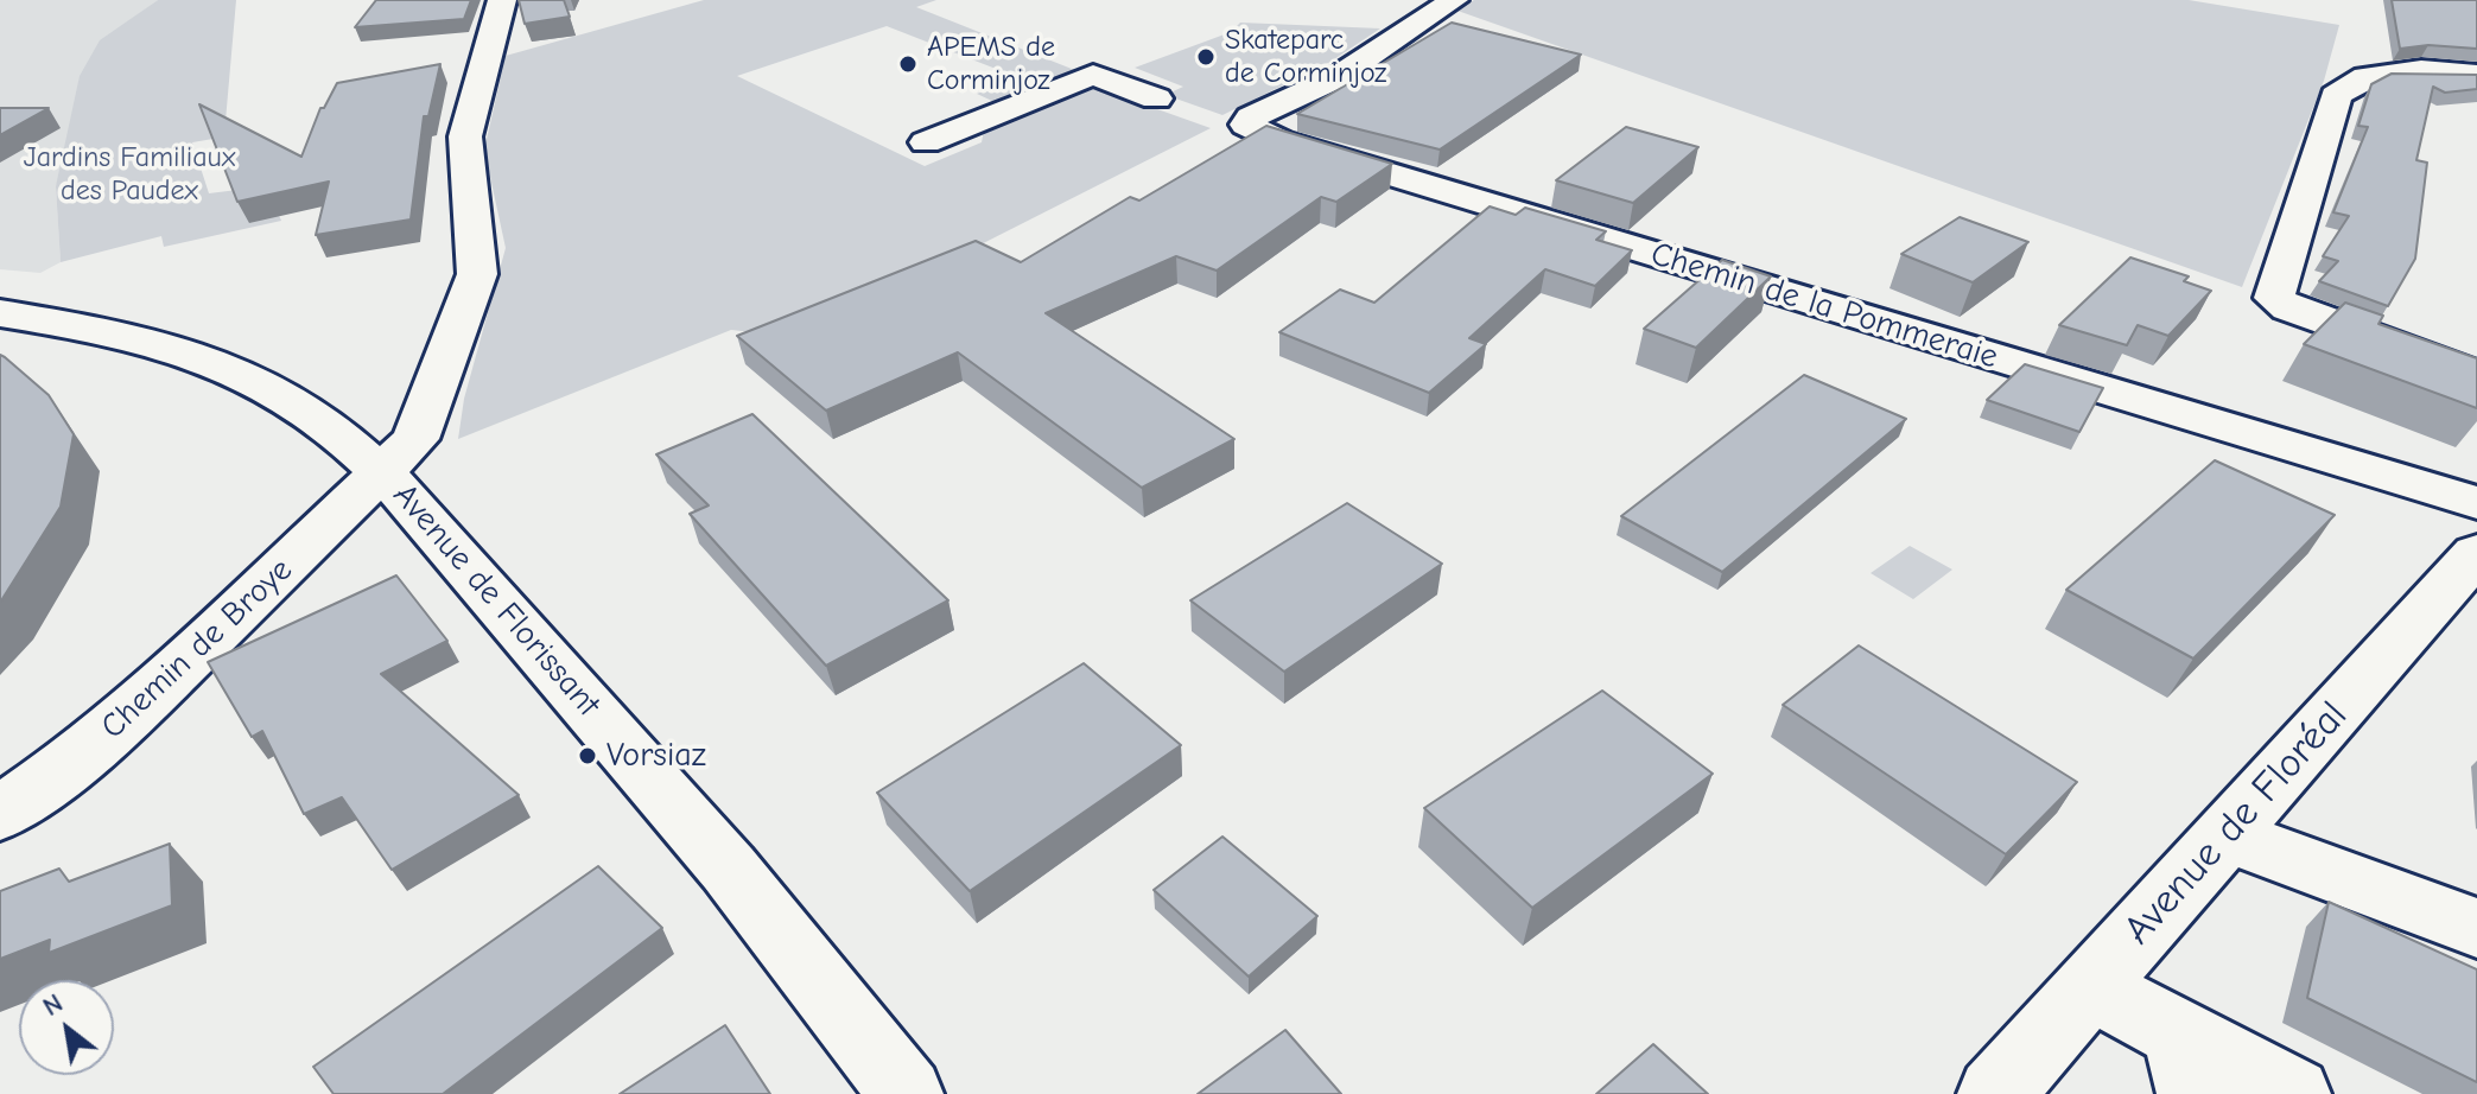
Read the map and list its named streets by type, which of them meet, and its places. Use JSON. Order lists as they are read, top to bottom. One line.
{"streets":{"street":["Chemin de la Pommeraie","Avenue de Florissant","Chemin de Broye","Avenue de Floréal"]},"crossings":[["Avenue de Florissant","Chemin de Broye"]],"parks":["Jardins Familiaux des Paudex"],"places":["Skateparc de Corminjoz","APEMS de Corminjoz","Vorsiaz"],"north":"top left"}
